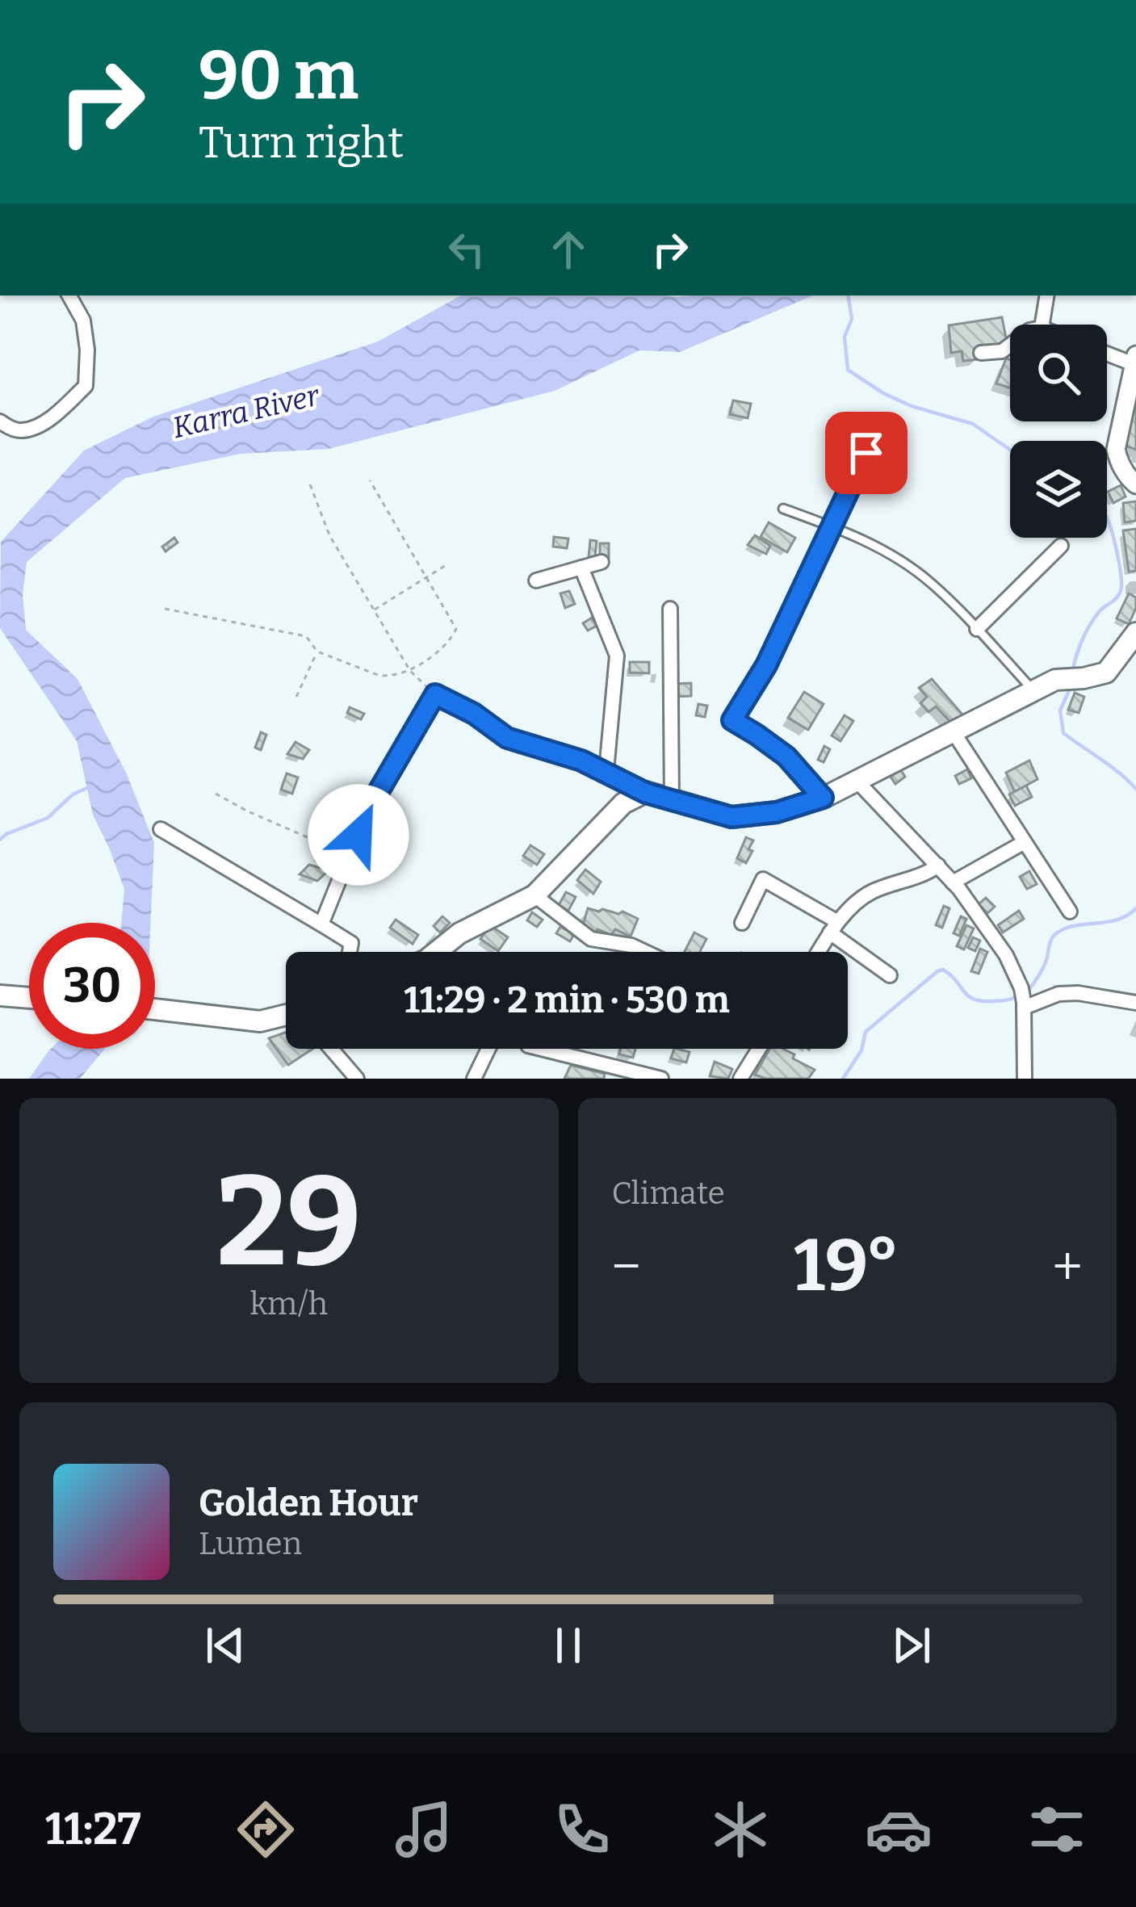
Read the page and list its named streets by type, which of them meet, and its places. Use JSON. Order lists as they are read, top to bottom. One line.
{"water":["Karra River"],"page":{"turn":["90 m","Turn right"],"limit":"30","trip":"11:29 · 2 min · 530 m","tile":[["29","km/h"],"Climate"],"heat":["−","19°","+"],"song":["Golden Hour","Lumen"],"tabs":"11:27"}}
